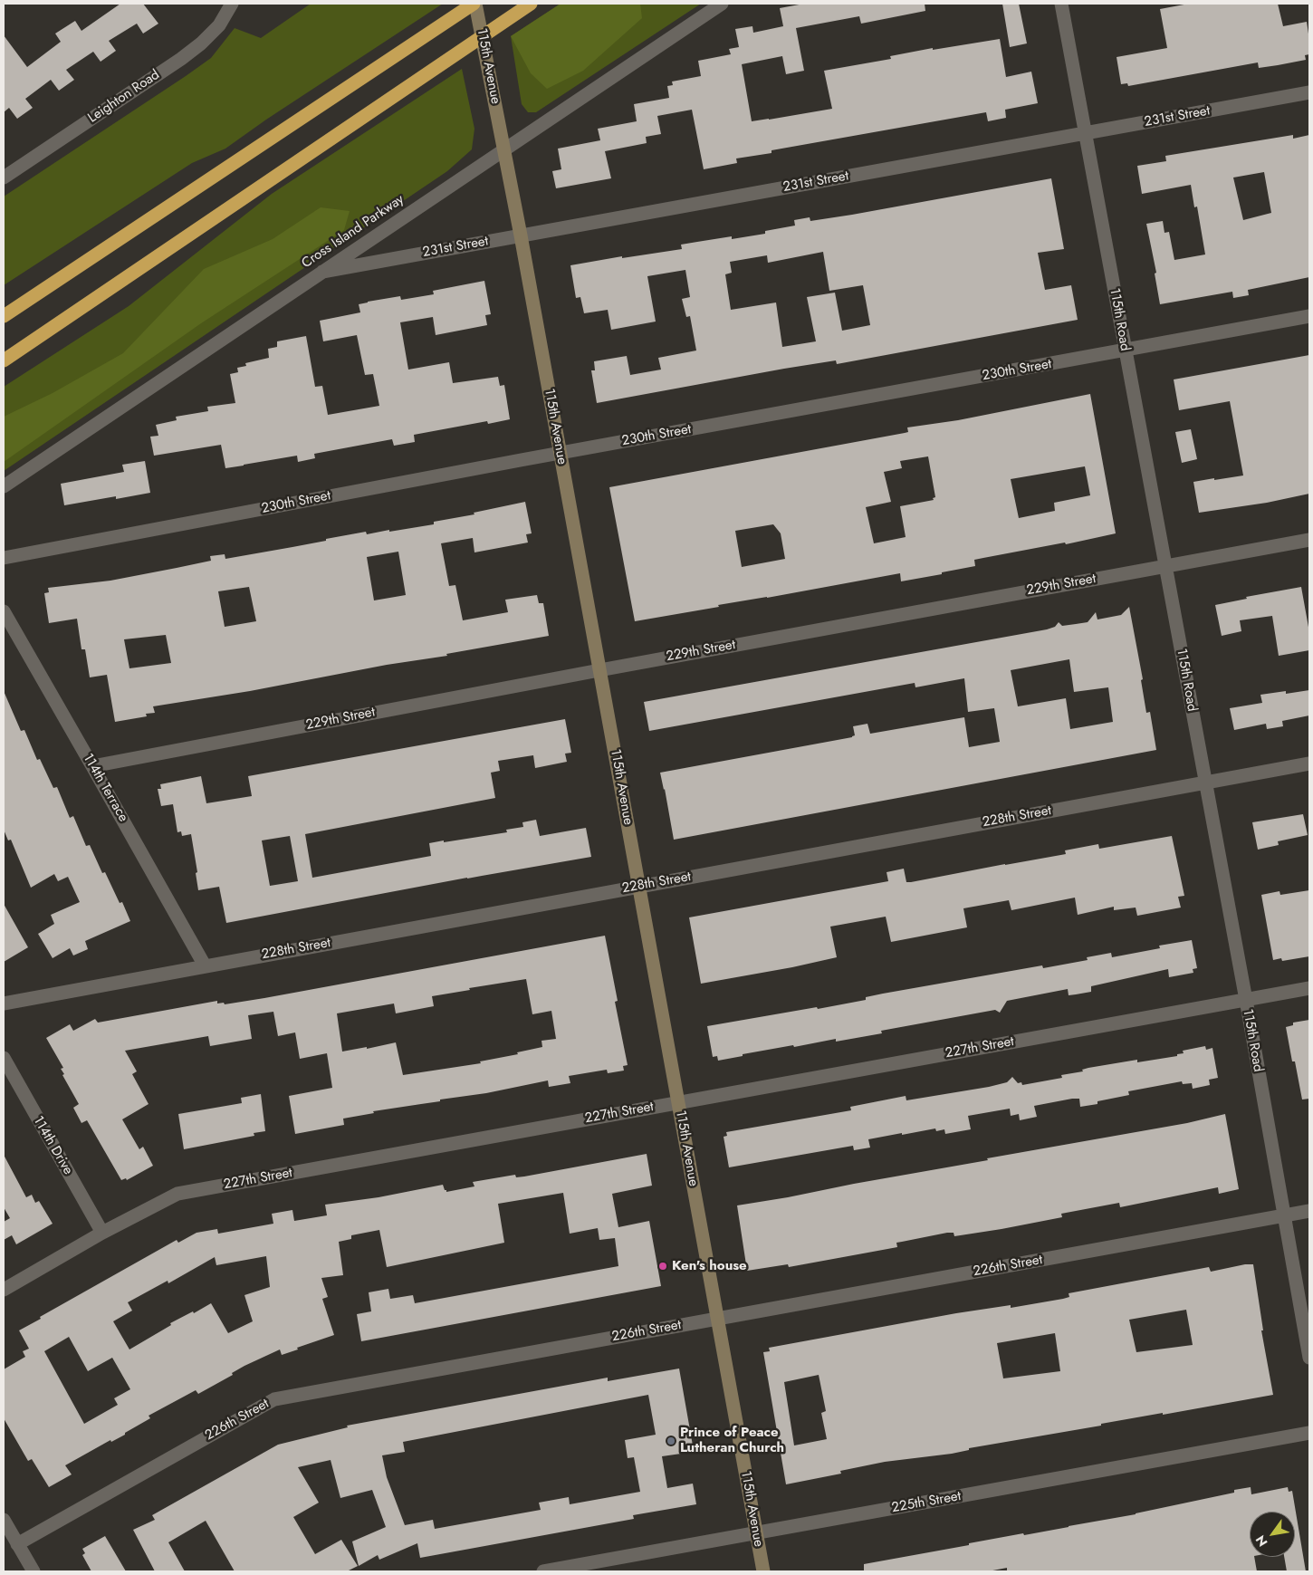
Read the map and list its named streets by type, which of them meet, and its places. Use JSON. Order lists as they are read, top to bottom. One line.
{"streets":{"main road":["115th Avenue"],"street":["Leighton Road","231st Street","Cross Island Parkway","115th Road","230th Street","229th Street","114th Terrace","228th Street","227th Street","114th Drive","226th Street","225th Street"]},"crossings":[["115th Avenue","231st Street"],["115th Avenue","Cross Island Parkway"],["115th Avenue","230th Street"],["115th Avenue","229th Street"],["115th Avenue","228th Street"],["115th Avenue","227th Street"],["115th Avenue","226th Street"],["115th Avenue","225th Street"],["231st Street","Cross Island Parkway"],["231st Street","115th Road"],["115th Road","230th Street"],["115th Road","229th Street"],["115th Road","228th Street"],["115th Road","227th Street"],["115th Road","226th Street"],["229th Street","114th Terrace"],["114th Terrace","228th Street"],["227th Street","114th Drive"]],"places":["Ken's house","Prince of Peace Lutheran Church"],"north":"bottom left"}
